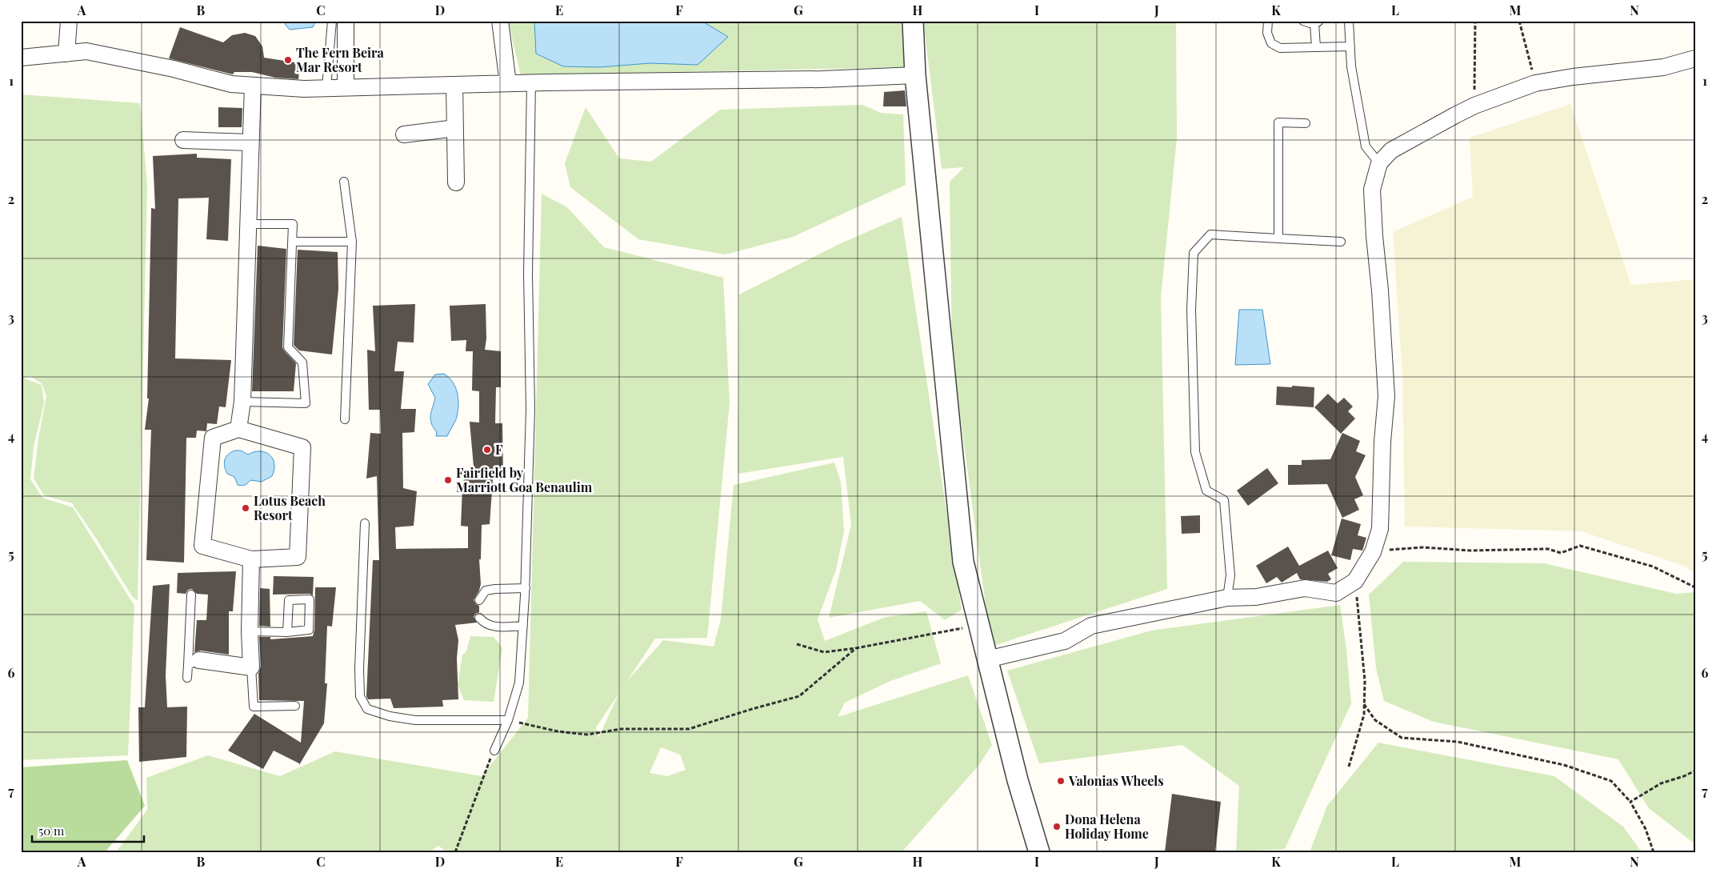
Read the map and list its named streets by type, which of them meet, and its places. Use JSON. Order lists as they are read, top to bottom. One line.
{"places":["The Fern Beira Mar Resort","F","Fairfield by Marriott Goa Benaulim","Lotus Beach Resort","Valonias Wheels","Dona Helena Holiday Home"],"scale_bar":"50 m","grid":{"columns":["A","B","C","D","E","F","G","H","I","J","K","L","M","N"],"rows":["1","2","3","4","5","6","7"]}}
